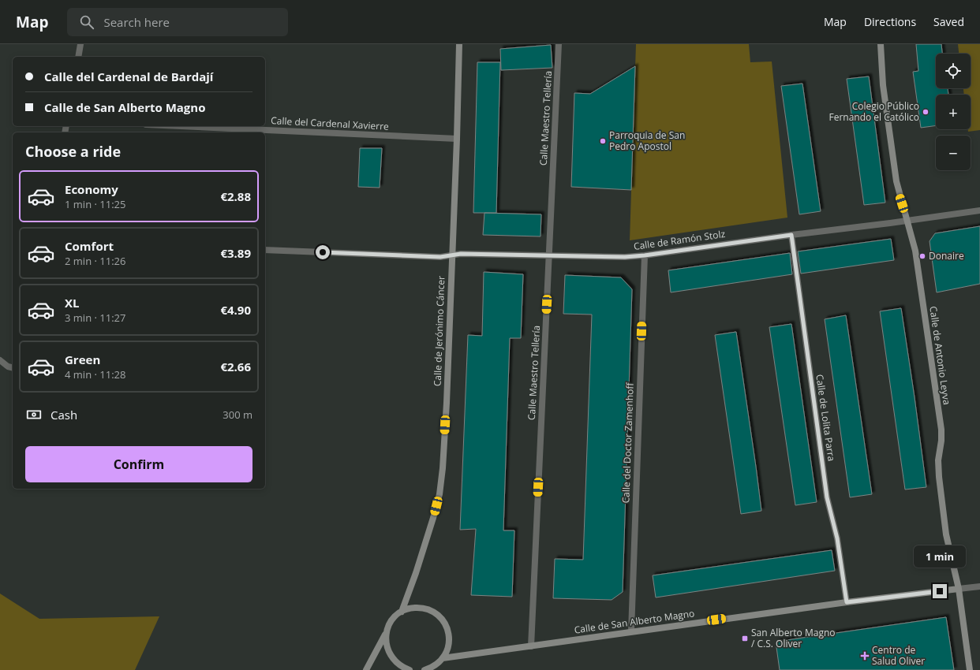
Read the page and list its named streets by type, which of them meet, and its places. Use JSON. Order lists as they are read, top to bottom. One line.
{"streets":{"street":["Calle Maestro Tellería","Calle del Cardenal Xavierre","Calle de Ramón Stolz","Calle de Jerónimo Cáncer","Calle de Antonio Leyva","Calle de Lolita Parra","Calle del Doctor Zamenhoff","Calle de San Alberto Magno"]},"crossings":[["Calle Maestro Tellería","Calle de Ramón Stolz"],["Calle Maestro Tellería","Calle de San Alberto Magno"],["Calle del Cardenal Xavierre","Calle de Jerónimo Cáncer"],["Calle de Ramón Stolz","Calle de Jerónimo Cáncer"],["Calle de Ramón Stolz","Calle de Antonio Leyva"],["Calle de Ramón Stolz","Calle de Lolita Parra"],["Calle de Ramón Stolz","Calle del Doctor Zamenhoff"],["Calle de Antonio Leyva","Calle de San Alberto Magno"],["Calle de Lolita Parra","Calle de San Alberto Magno"],["Calle del Doctor Zamenhoff","Calle de San Alberto Magno"]],"places":{"other":["Colegio Público Fernando el Católico","Parroquia de San Pedro Apostol","Donaire"],"transit":["San Alberto Magno / C.S. Oliver"],"health":["Centro de Salud Oliver"]},"page":{"header":"Map","search":"Search here","nav":["Map","Directions","Saved"],"map_buttons":["+","−"],"banner":["Calle del Cardenal de Bardají","Calle de San Alberto Magno"],"heading":"Choose a ride","list":[{"name":"Economy","note":"1 min · 11:25","value":"€2.88"},{"name":"Comfort","note":"2 min · 11:26","value":"€3.89"},{"name":"XL","note":"3 min · 11:27","value":"€4.90"},{"name":"Green","note":"4 min · 11:28","value":"€2.66"}],"pay":["Cash","300 m"],"buttons":"Confirm","bubble":"1 min"}}
